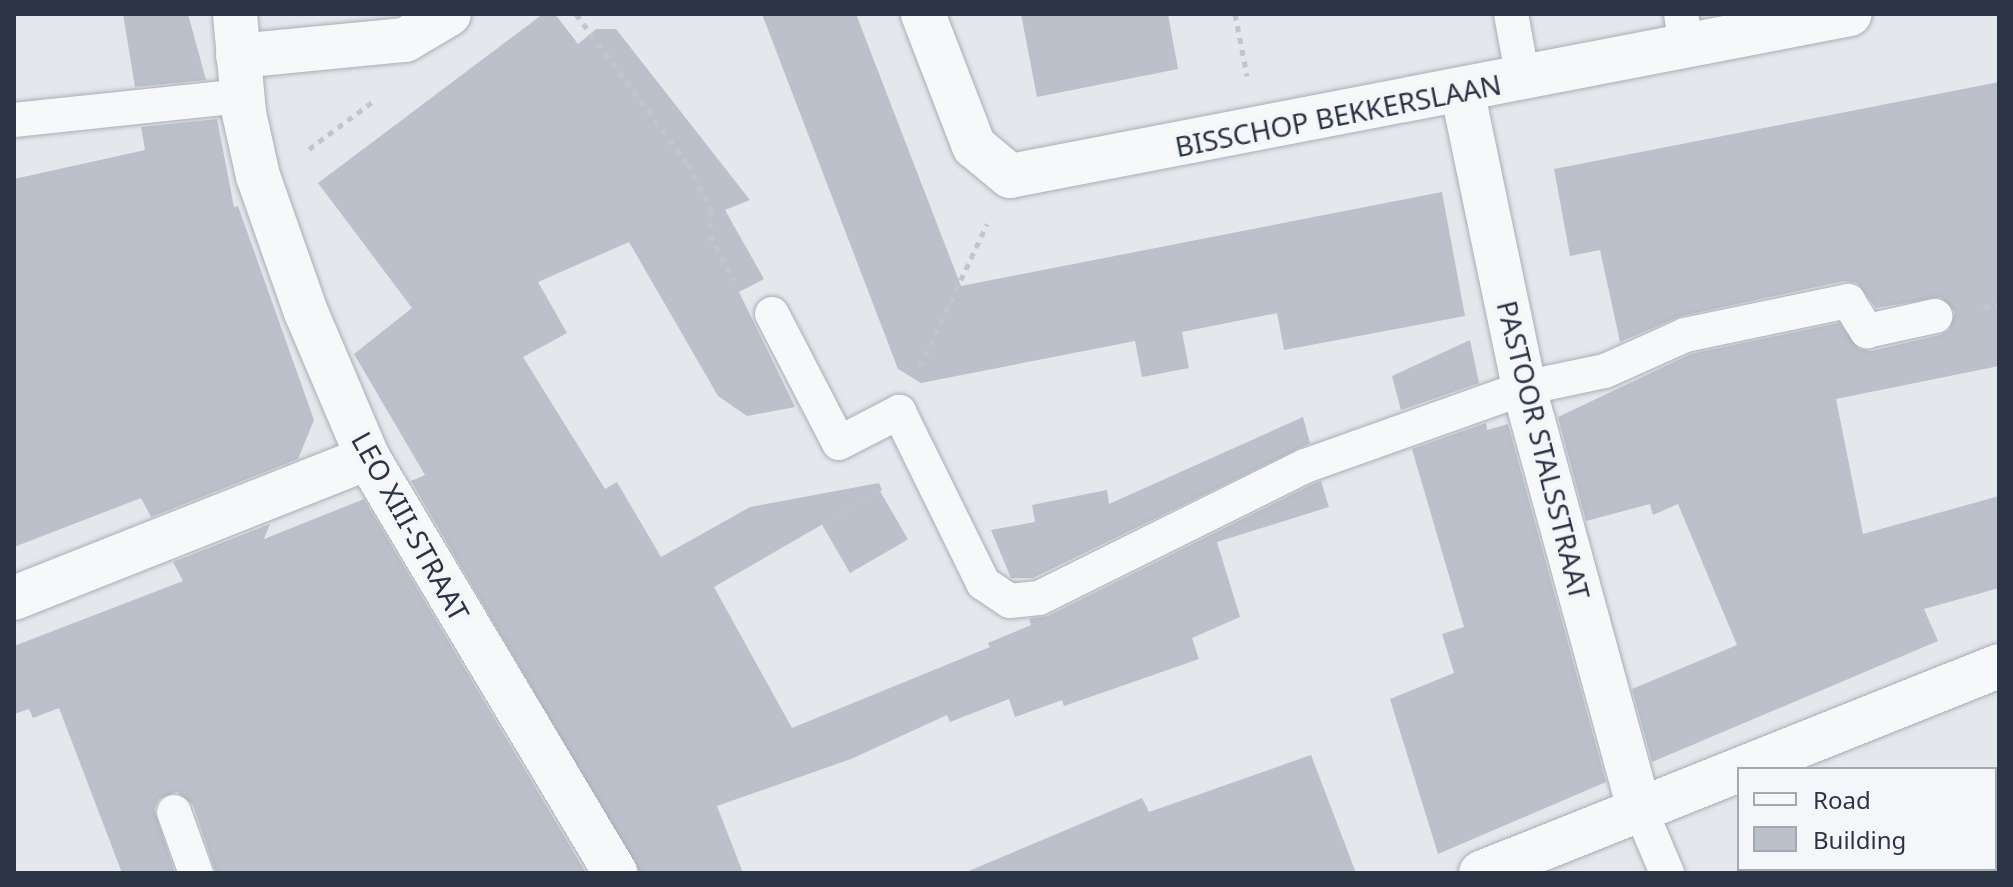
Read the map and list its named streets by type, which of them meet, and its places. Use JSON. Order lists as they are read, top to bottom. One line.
{"streets":{"street":["BISSCHOP BEKKERSLAAN","PASTOOR STALSSTRAAT","LEO XIII-STRAAT"]},"crossings":[["BISSCHOP BEKKERSLAAN","PASTOOR STALSSTRAAT"]],"legend":["Road","Building"]}
